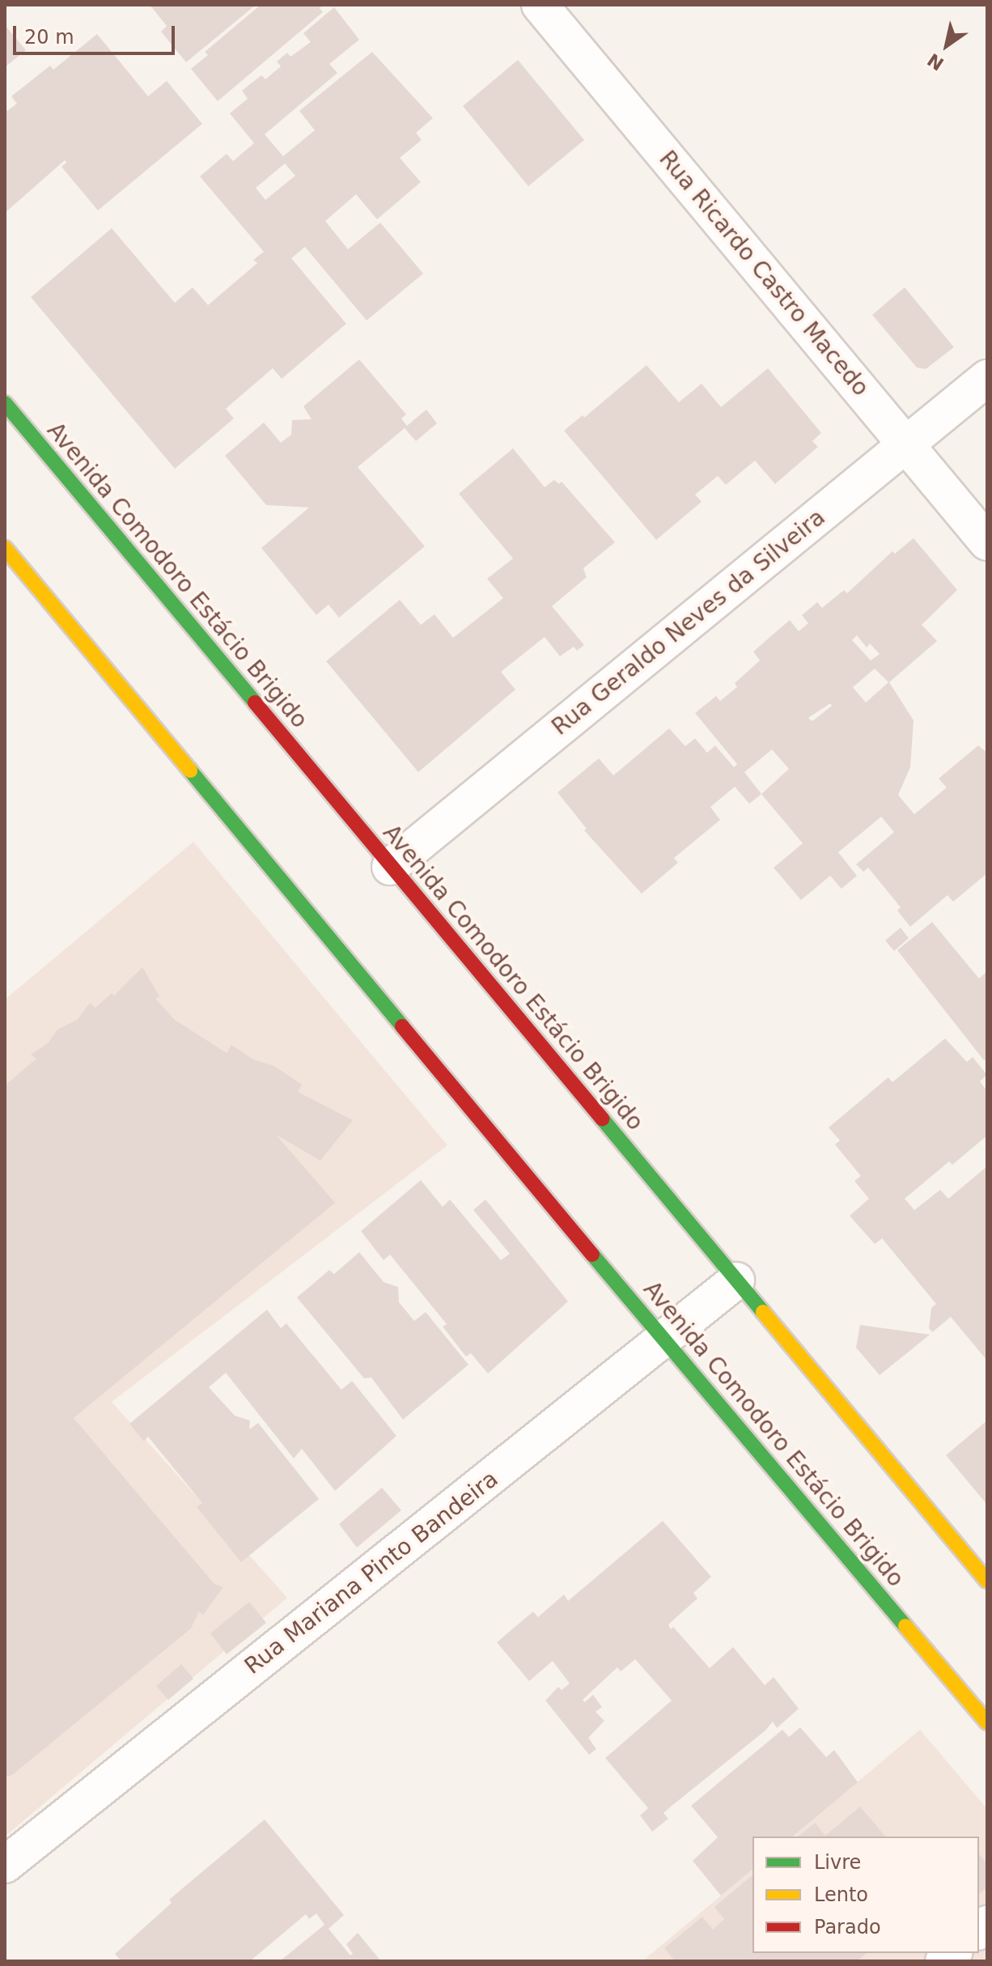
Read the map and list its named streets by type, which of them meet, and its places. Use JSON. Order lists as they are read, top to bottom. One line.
{"streets":{"main road":["Avenida Comodoro Estácio Brigido"],"street":["Rua Ricardo Castro Macedo","Rua Geraldo Neves da Silveira","Rua Mariana Pinto Bandeira"]},"crossings":[["Rua Ricardo Castro Macedo","Rua Geraldo Neves da Silveira"],["Avenida Comodoro Estácio Brigido","Rua Geraldo Neves da Silveira"],["Avenida Comodoro Estácio Brigido","Rua Mariana Pinto Bandeira"]],"legend":["Livre","Lento","Parado"],"scale_bar":"20 m","north":"bottom left"}
